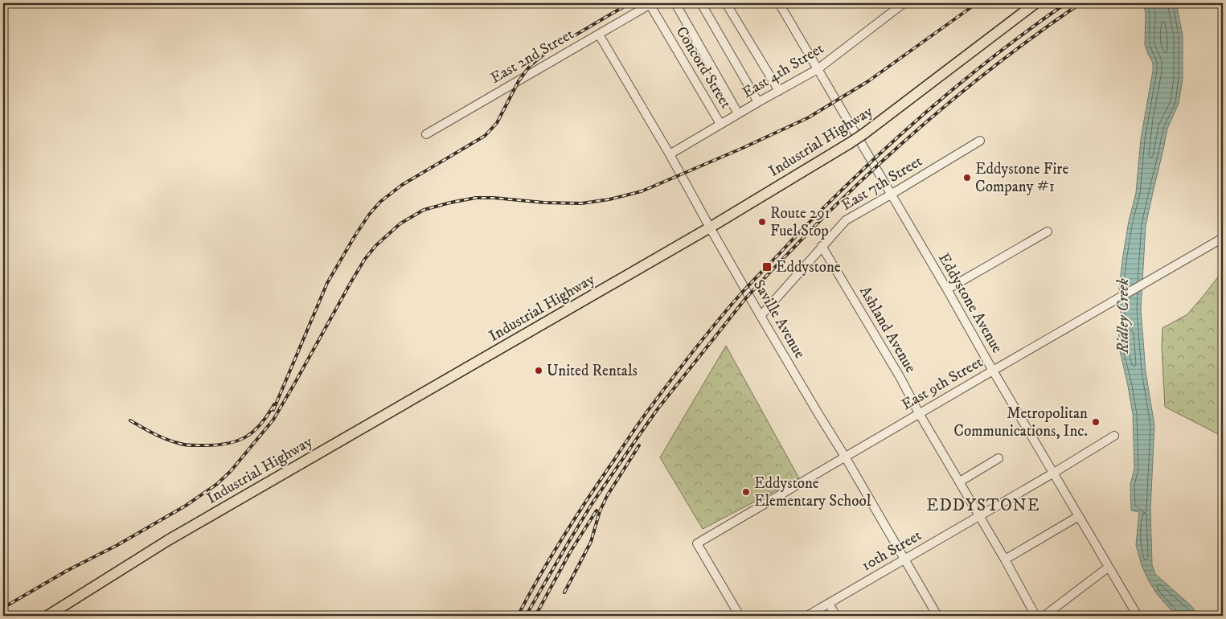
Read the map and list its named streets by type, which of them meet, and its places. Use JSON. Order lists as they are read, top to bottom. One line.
{"streets":{"main road":["Industrial Highway"],"street":["East 2nd Street","Concord Street","East 4th Street","East 7th Street","Eddystone Avenue","Saville Avenue","Ashland Avenue","East 9th Street","10th Street"]},"crossings":[["East 2nd Street","Concord Street"],["East 2nd Street","Saville Avenue"],["Concord Street","East 4th Street"],["East 4th Street","Eddystone Avenue"],["East 4th Street","Saville Avenue"],["Industrial Highway","Saville Avenue"],["East 7th Street","Eddystone Avenue"],["East 7th Street","Saville Avenue"],["East 7th Street","Ashland Avenue"],["Eddystone Avenue","East 9th Street"],["Eddystone Avenue","10th Street"],["Saville Avenue","East 9th Street"],["Saville Avenue","10th Street"],["Ashland Avenue","East 9th Street"],["Ashland Avenue","10th Street"]],"districts":["EDDYSTONE"],"water":["Ridley Creek"],"places":{"other":["Eddystone Fire Company #1","Route 291 Fuel Stop","United Rentals","Metropolitan Communications, Inc.","Eddystone Elementary School"],"transit":["Eddystone"]}}
